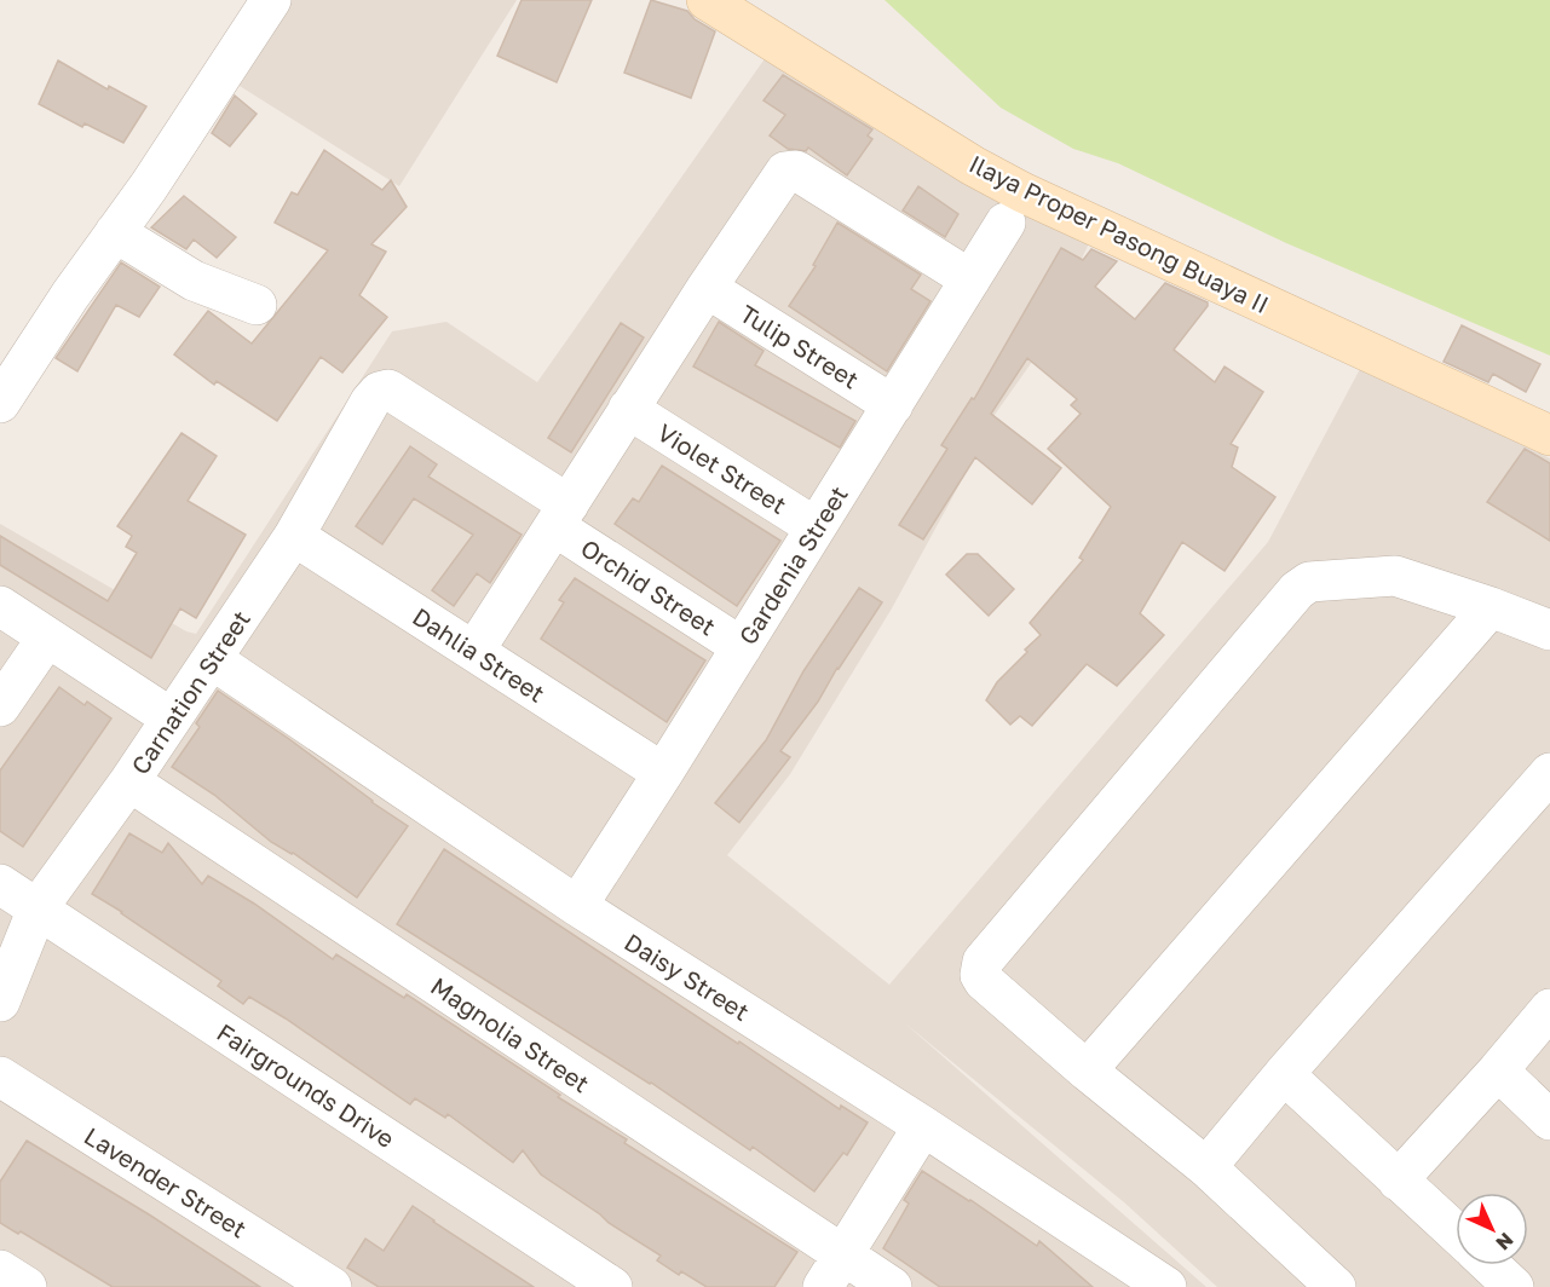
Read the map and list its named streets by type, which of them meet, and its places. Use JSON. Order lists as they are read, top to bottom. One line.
{"streets":{"street":["Ilaya Proper Pasong Buaya II","Tulip Street","Violet Street","Gardenia Street","Orchid Street","Dahlia Street","Carnation Street","Daisy Street","Magnolia Street","Fairgrounds Drive","Lavender Street"]},"crossings":[["Tulip Street","Gardenia Street"],["Violet Street","Gardenia Street"],["Gardenia Street","Orchid Street"],["Gardenia Street","Dahlia Street"],["Gardenia Street","Daisy Street"],["Orchid Street","Carnation Street"],["Dahlia Street","Carnation Street"],["Carnation Street","Daisy Street"],["Carnation Street","Magnolia Street"],["Carnation Street","Fairgrounds Drive"]],"north":"bottom right"}
